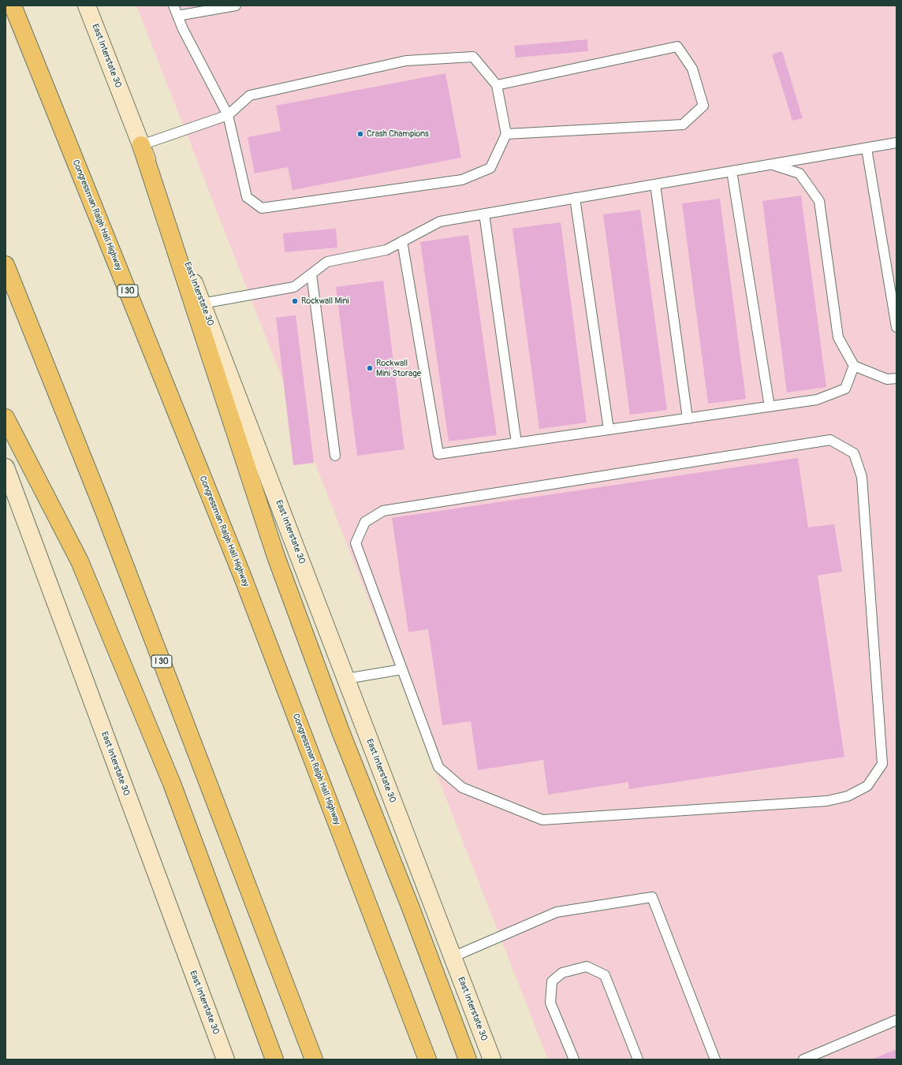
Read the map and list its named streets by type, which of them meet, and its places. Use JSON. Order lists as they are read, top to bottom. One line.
{"streets":{"highway":["Congressman Ralph Hall Highway","I 30"],"main road":["East Interstate 30"]},"places":["Crash Champions","Rockwall Mini","Rockwall Mini Storage"]}
